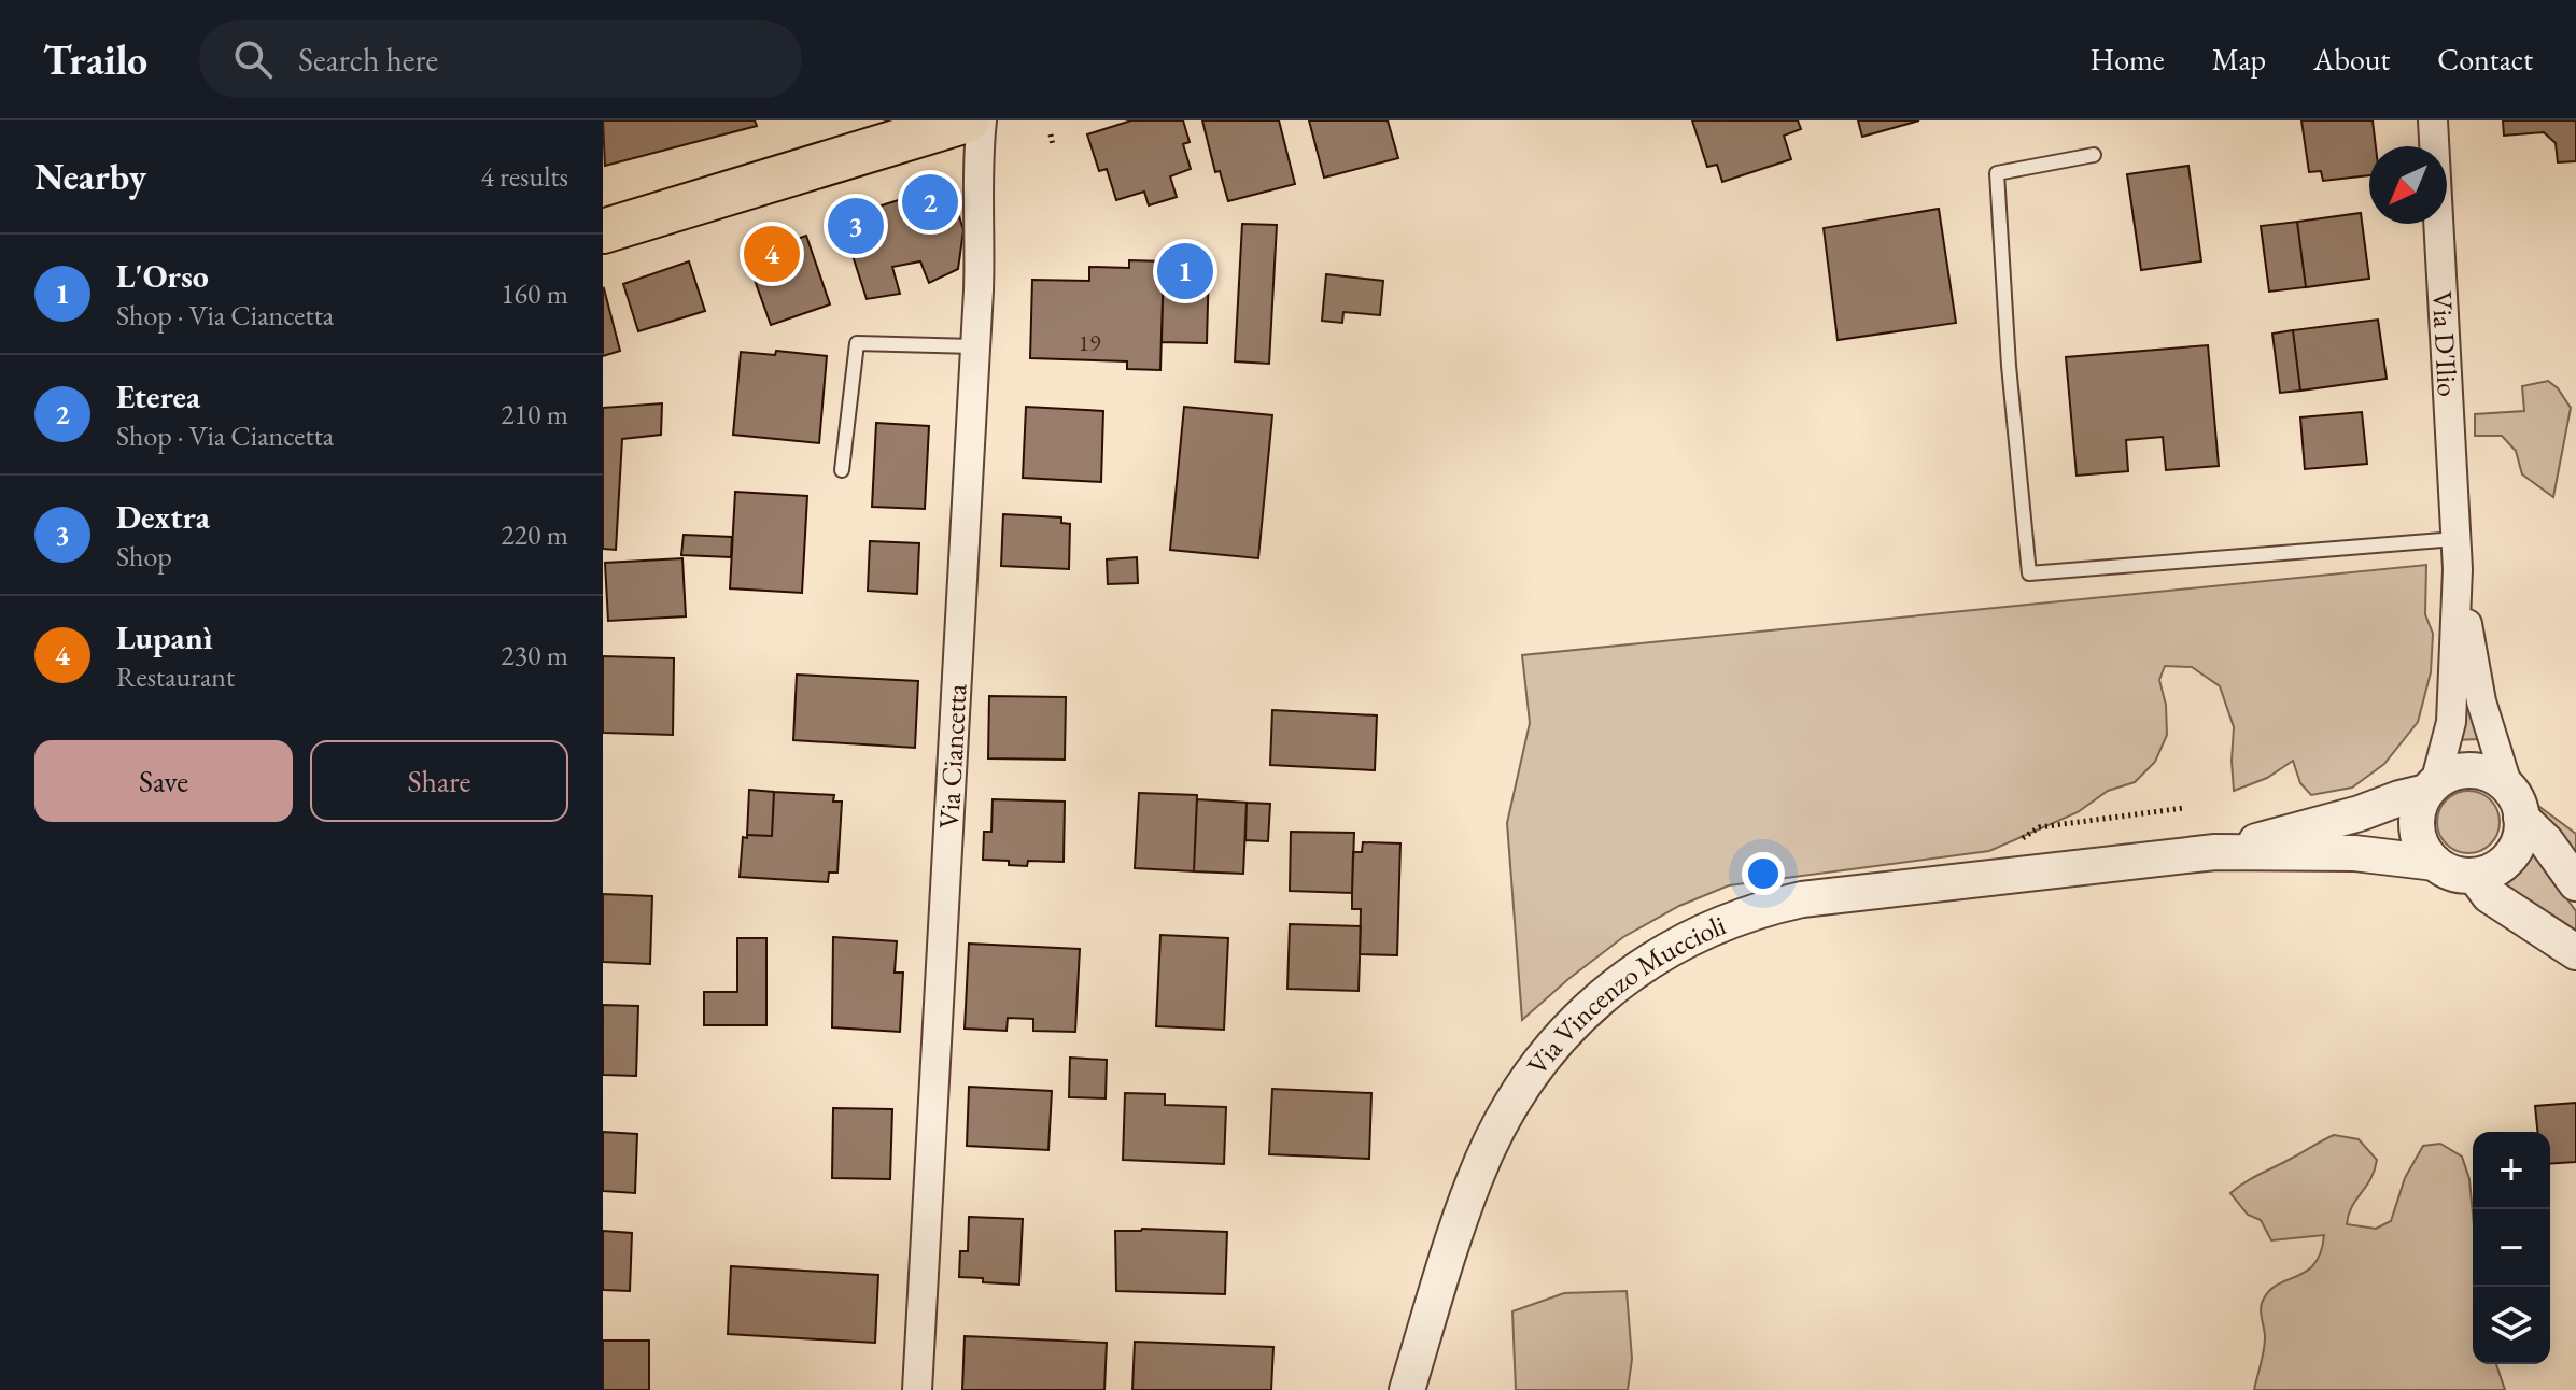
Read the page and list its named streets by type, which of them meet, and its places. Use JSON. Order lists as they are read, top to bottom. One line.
{"streets":{"street":["Via D'Ilio","Via Ciancetta","Via Vincenzo Muccioli"]},"crossings":[["Via D'Ilio","Via Vincenzo Muccioli"]],"house_numbers":["19"],"north":"bottom left","page":{"header":"Trailo","search":"Search here","nav":["Home","Map","About","Contact"],"heading":["Nearby","4 results"],"pins":["2","3","4","1"],"list":[{"mark":"1","name":"L'Orso","note":"Shop · Via Ciancetta","value":"160 m"},{"mark":"2","name":"Eterea","note":"Shop · Via Ciancetta","value":"210 m"},{"mark":"3","name":"Dextra","note":"Shop","value":"220 m"},{"mark":"4","name":"Lupanì","note":"Restaurant","value":"230 m"}],"buttons":["Save","Share"],"map_buttons":["+","−"]}}
